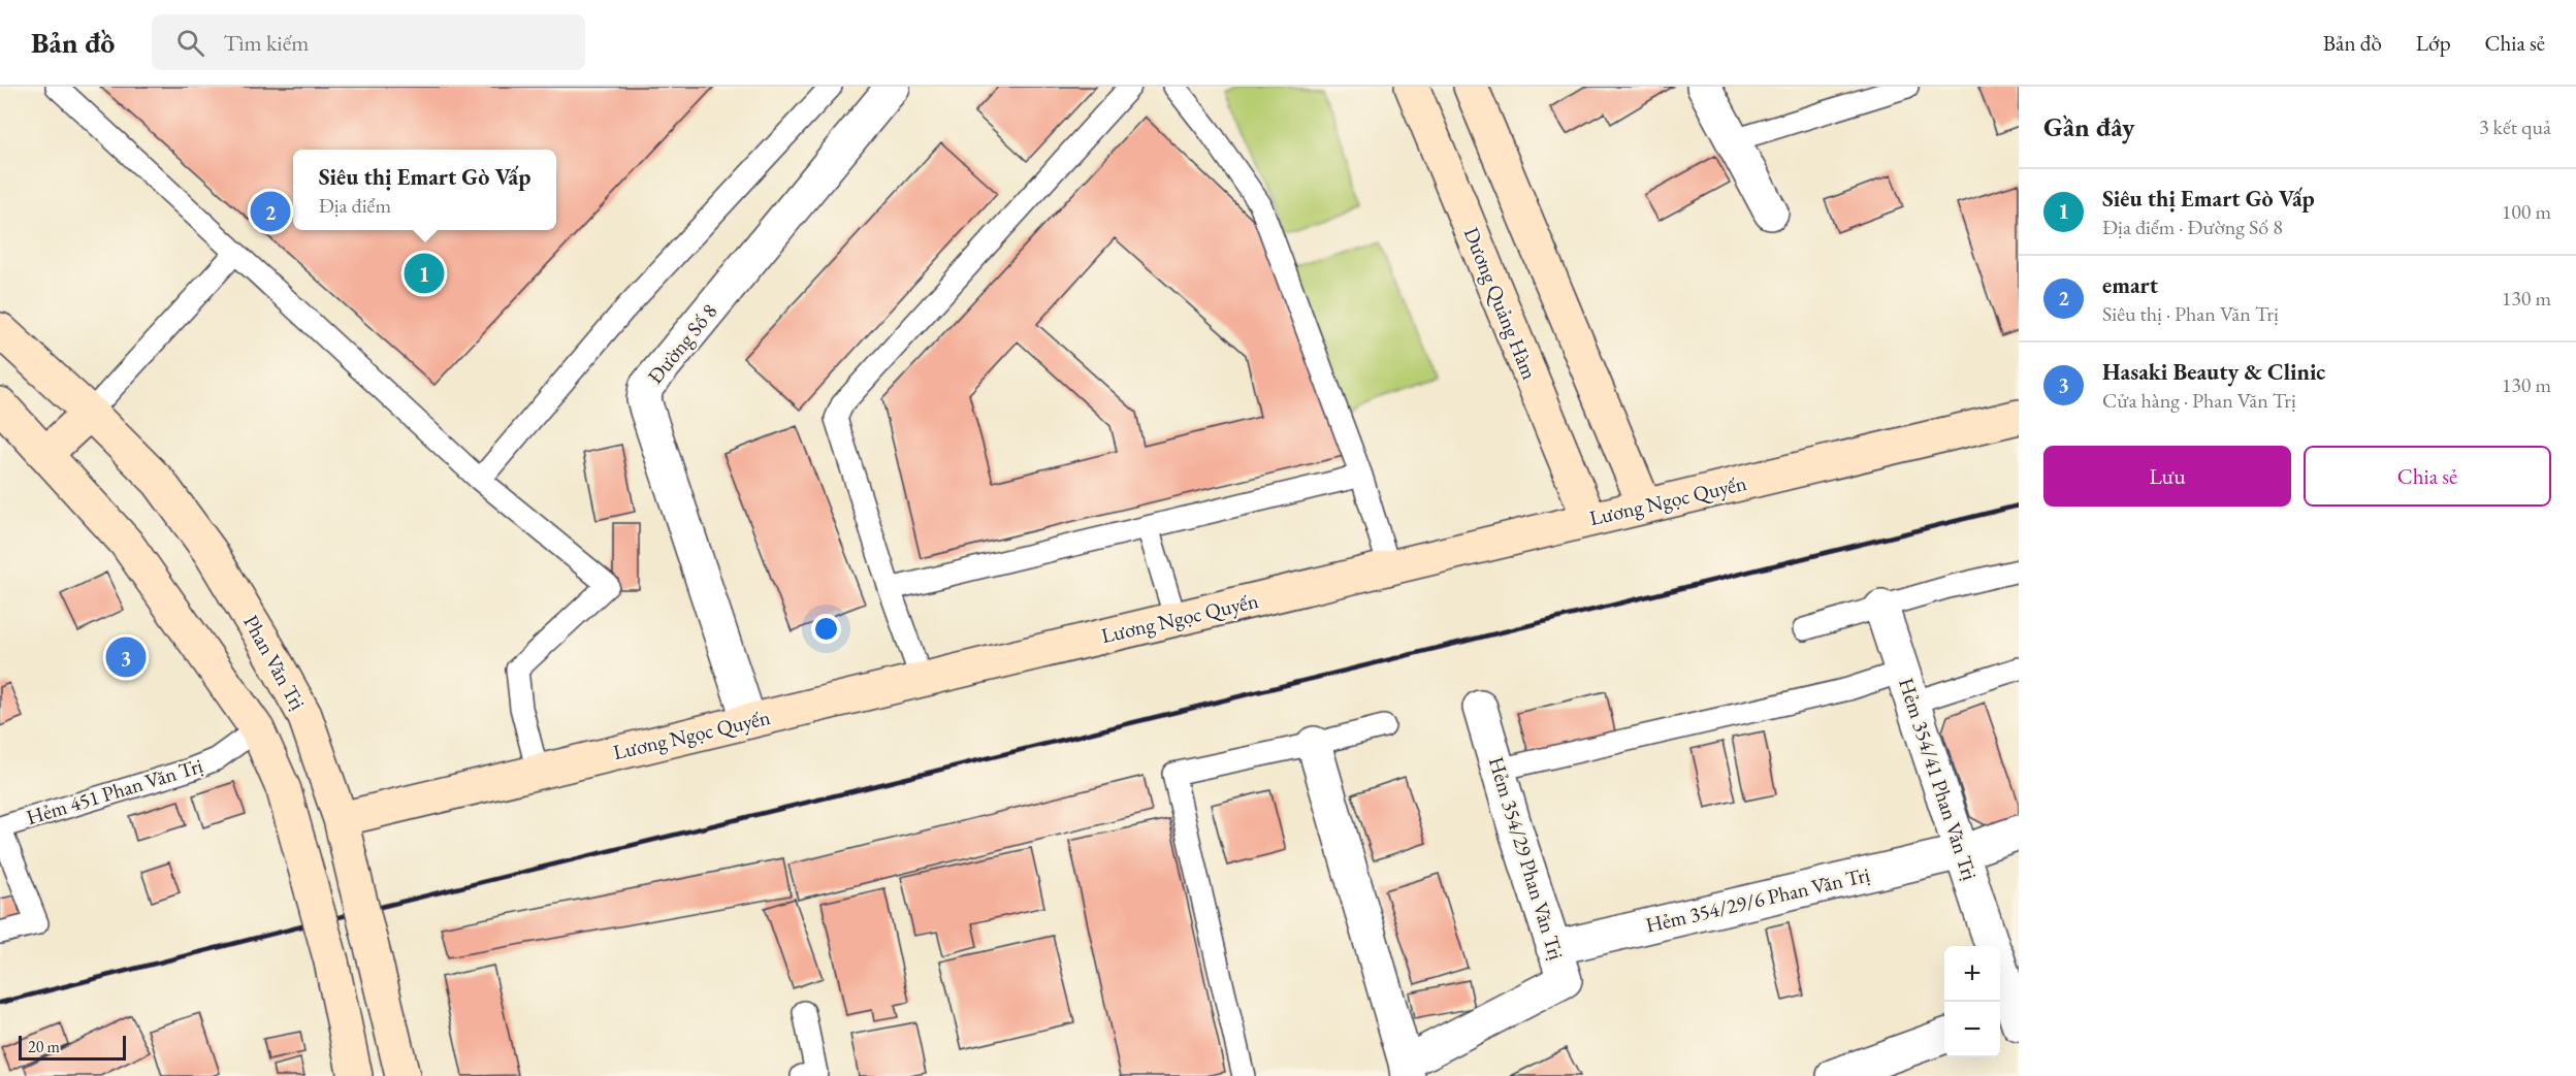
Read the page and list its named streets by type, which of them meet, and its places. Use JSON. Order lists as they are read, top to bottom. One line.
{"streets":{"street":["Dương Quảng Hàm","Đường Số 8","Lương Ngọc Quyến","Phan Văn Trị","Hẻm 354/41 Phan Văn Trị","Hẻm 354/29 Phan Văn Trị","Hẻm 354/29/6 Phan Văn Trị"],"lane":["Hẻm 451 Phan Văn Trị"]},"crossings":[["Dương Quảng Hàm","Lương Ngọc Quyến"],["Đường Số 8","Lương Ngọc Quyến"],["Lương Ngọc Quyến","Phan Văn Trị"],["Hẻm 354/41 Phan Văn Trị","Hẻm 354/29/6 Phan Văn Trị"],["Hẻm 354/29 Phan Văn Trị","Hẻm 354/29/6 Phan Văn Trị"]],"scale_bar":"20 m","page":{"header":"Bản đồ","search":"Tìm kiếm","nav":["Bản đồ","Lớp","Chia sẻ"],"heading":["Gần đây","3 kết quả"],"popup":["Siêu thị Emart Gò Vấp","Địa điểm"],"list":[{"mark":"1","name":"Siêu thị Emart Gò Vấp","note":"Địa điểm · Đường Số 8","value":"100 m"},{"mark":"2","name":"emart","note":"Siêu thị · Phan Văn Trị","value":"130 m"},{"mark":"3","name":"Hasaki Beauty & Clinic","note":"Cửa hàng · Phan Văn Trị","value":"130 m"}],"pins":["2","1","3"],"buttons":["Lưu","Chia sẻ"],"map_buttons":["+","−"],"scale":"20 m"}}
